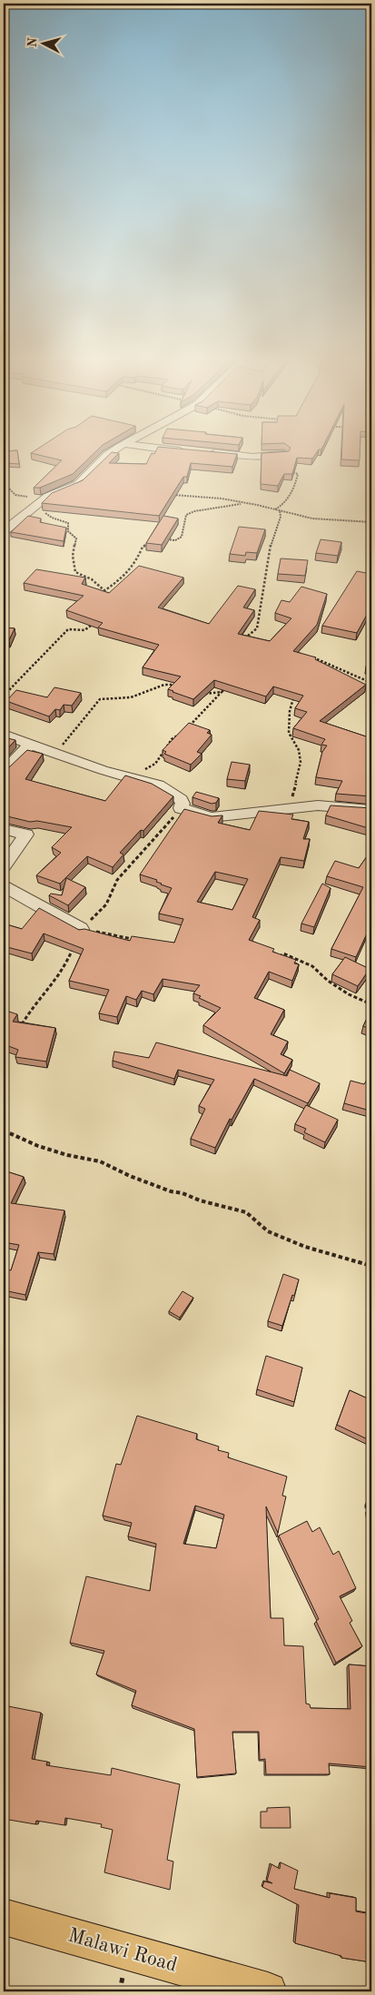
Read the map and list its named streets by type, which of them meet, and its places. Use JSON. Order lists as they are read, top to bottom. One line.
{"streets":{"main road":["Malawi Road"]},"north":"left"}
